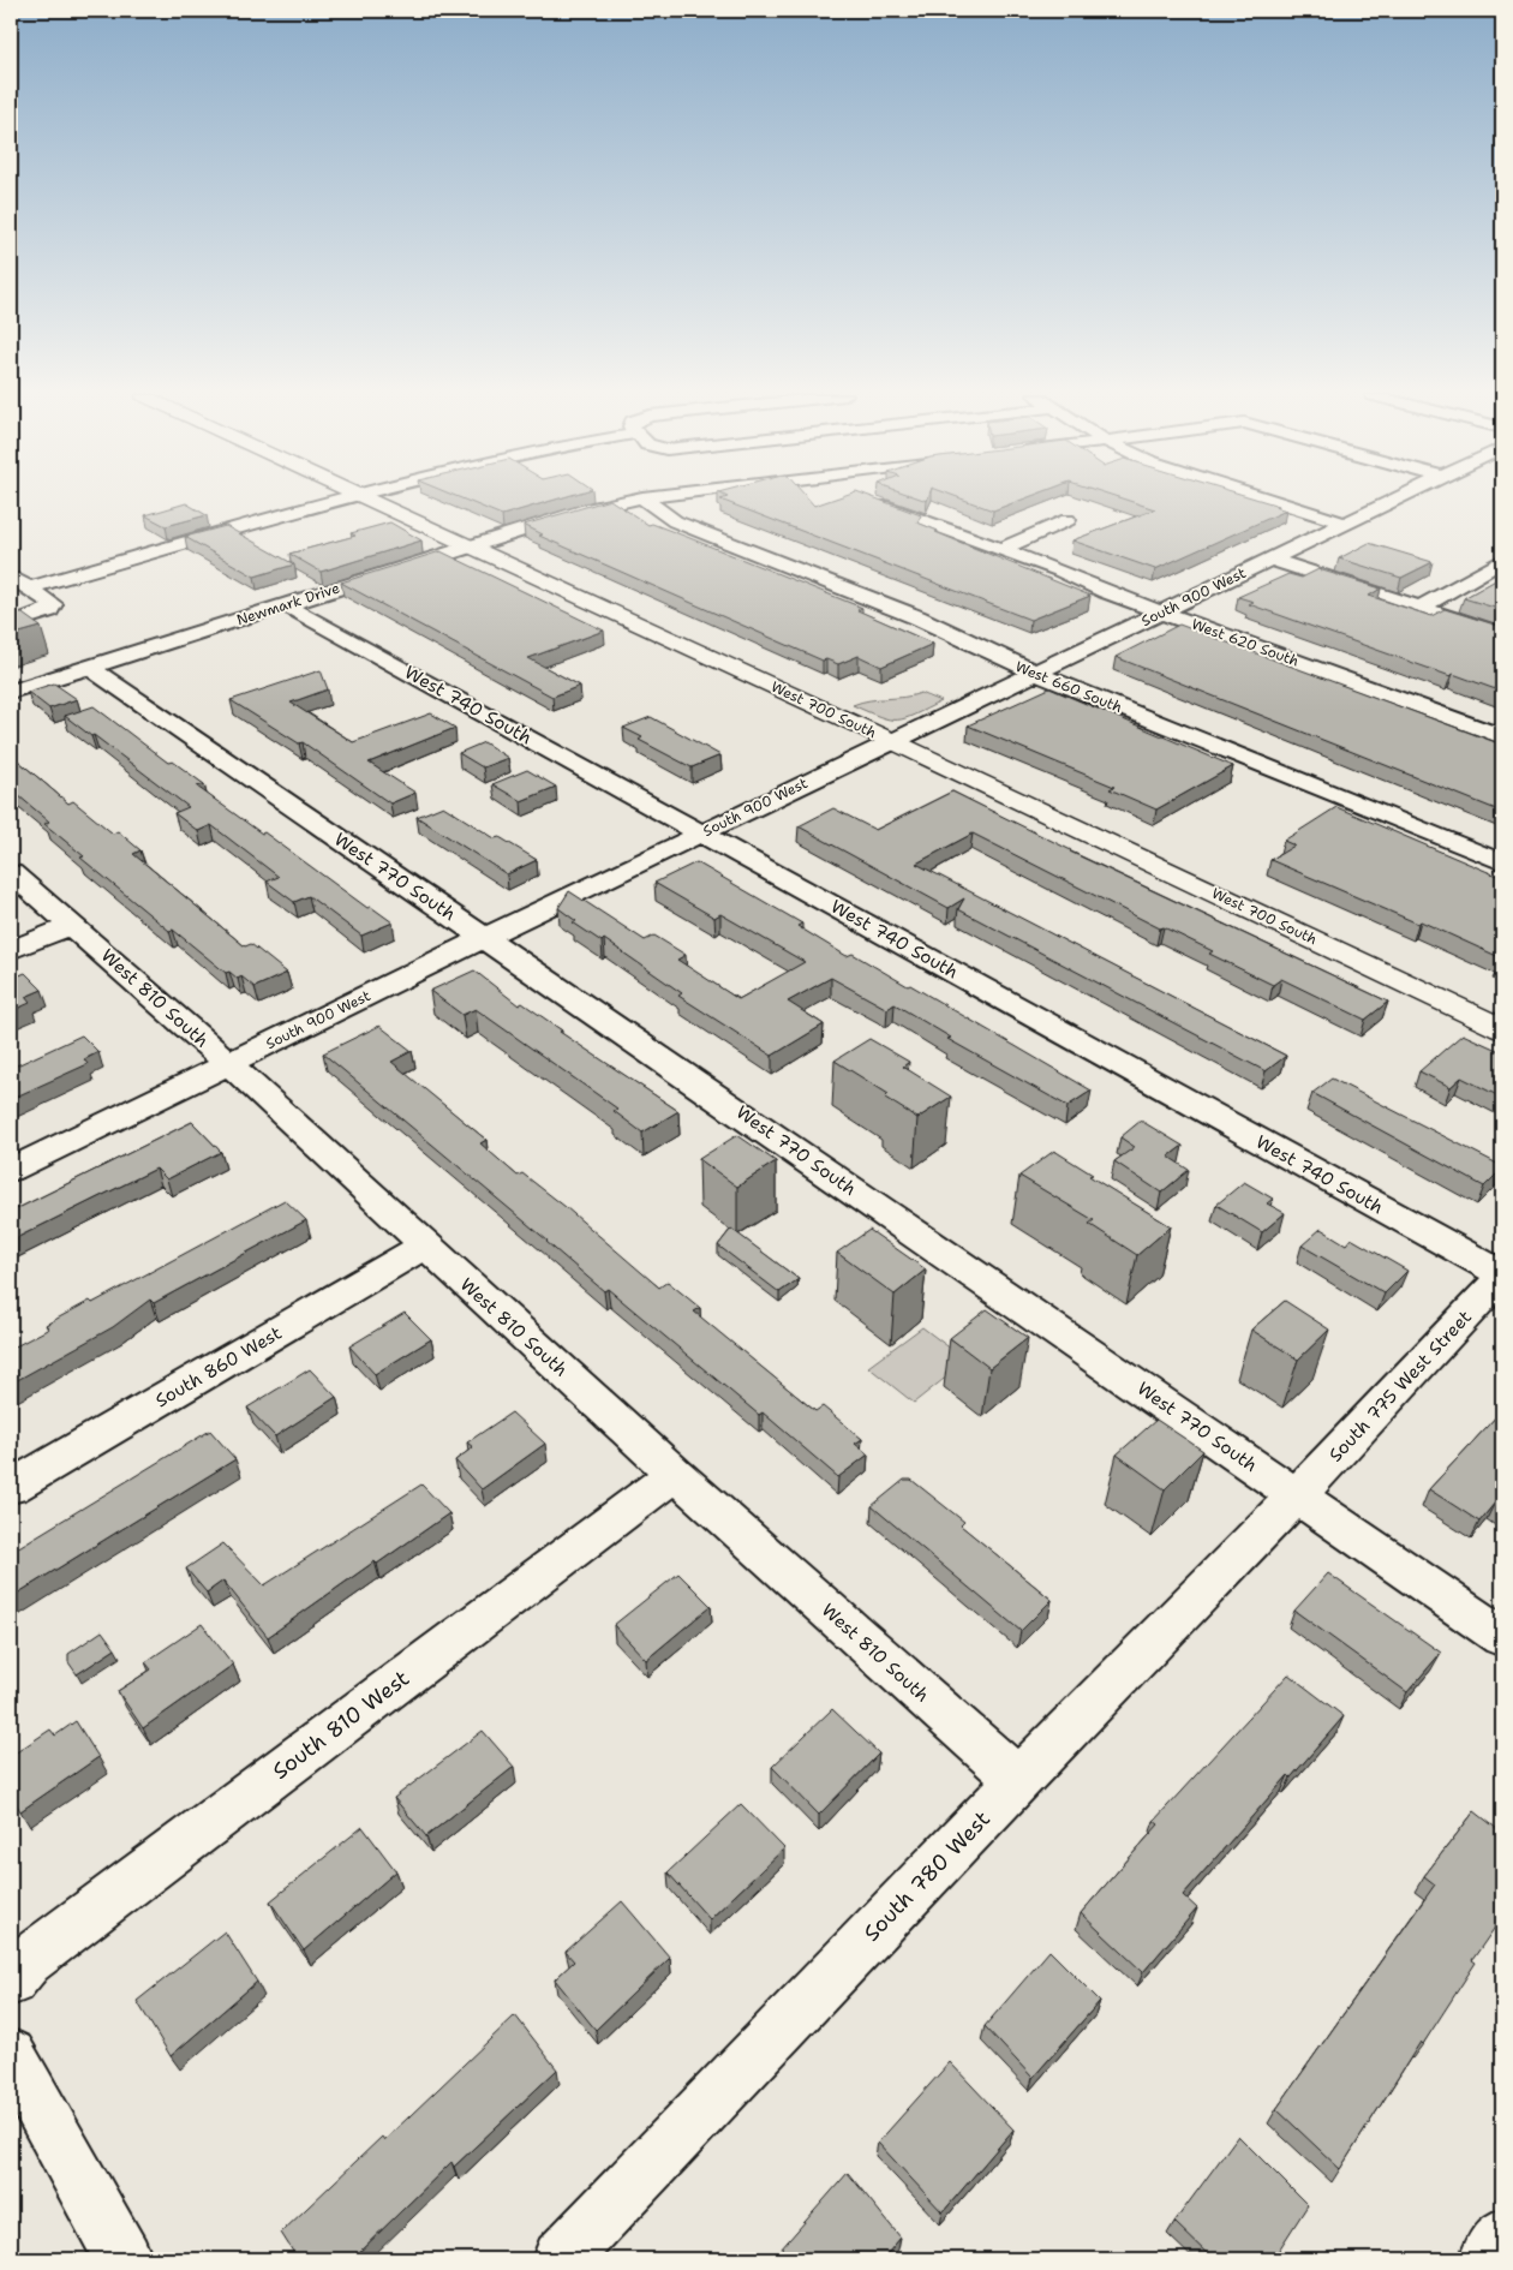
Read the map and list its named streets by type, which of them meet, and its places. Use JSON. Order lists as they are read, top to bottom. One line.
{"streets":{"street":["South 900 West","Newmark Drive","West 620 South","West 660 South","West 740 South","West 700 South","West 770 South","West 810 South","South 860 West","South 775 West Street","South 810 West","South 780 West"]},"crossings":[["South 900 West","West 620 South"],["South 900 West","West 660 South"],["South 900 West","West 740 South"],["South 900 West","West 700 South"],["South 900 West","West 770 South"],["South 900 West","West 810 South"],["Newmark Drive","West 740 South"],["Newmark Drive","West 700 South"],["Newmark Drive","West 770 South"],["West 740 South","South 775 West Street"],["West 770 South","South 775 West Street"],["West 770 South","South 780 West"],["West 810 South","South 860 West"],["West 810 South","South 810 West"],["West 810 South","South 780 West"],["South 775 West Street","South 780 West"]]}
